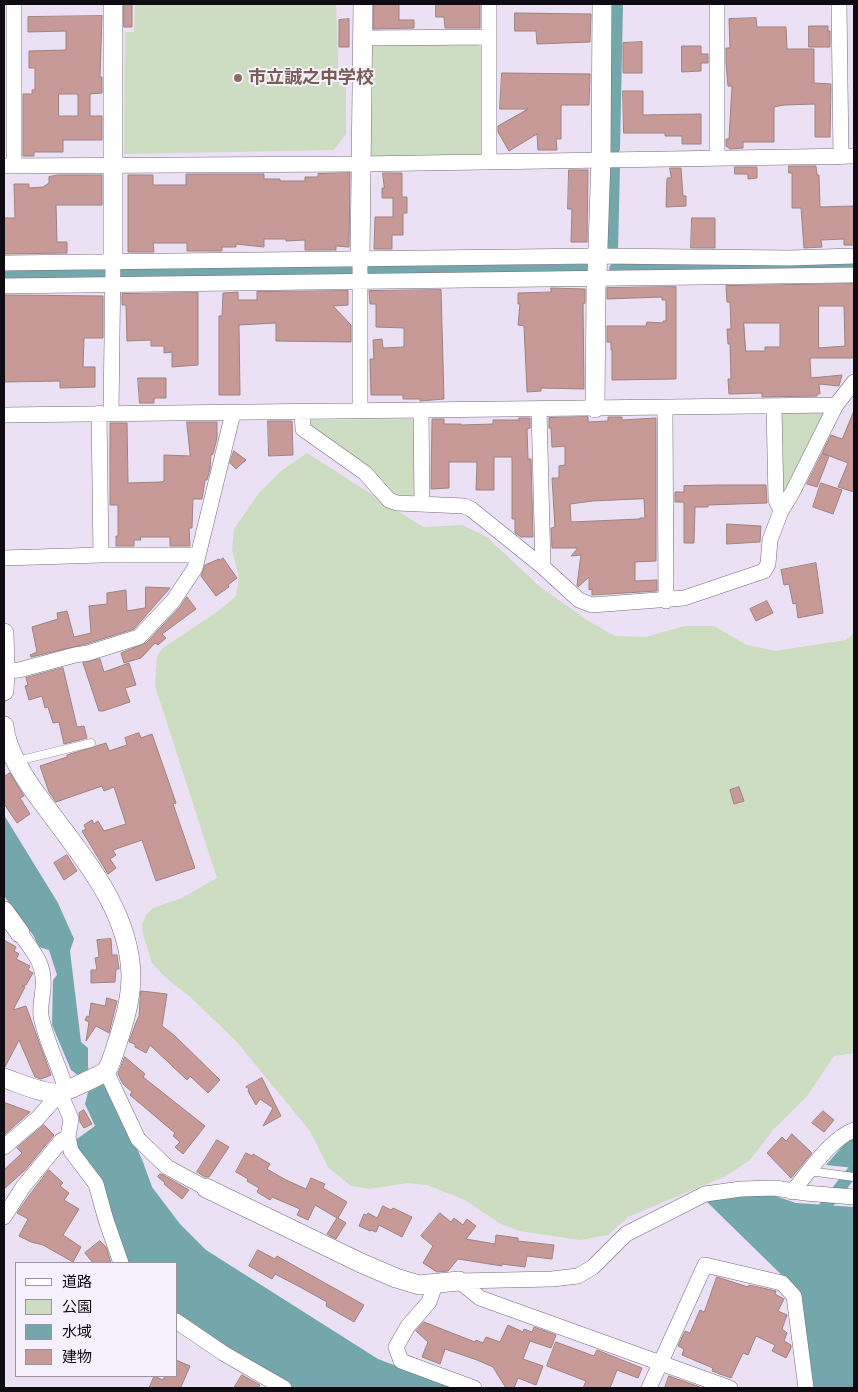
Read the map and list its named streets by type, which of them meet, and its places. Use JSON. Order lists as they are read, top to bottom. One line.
{"places":["市立誠之中学校"],"legend":["道路","公園","水域","建物"]}
